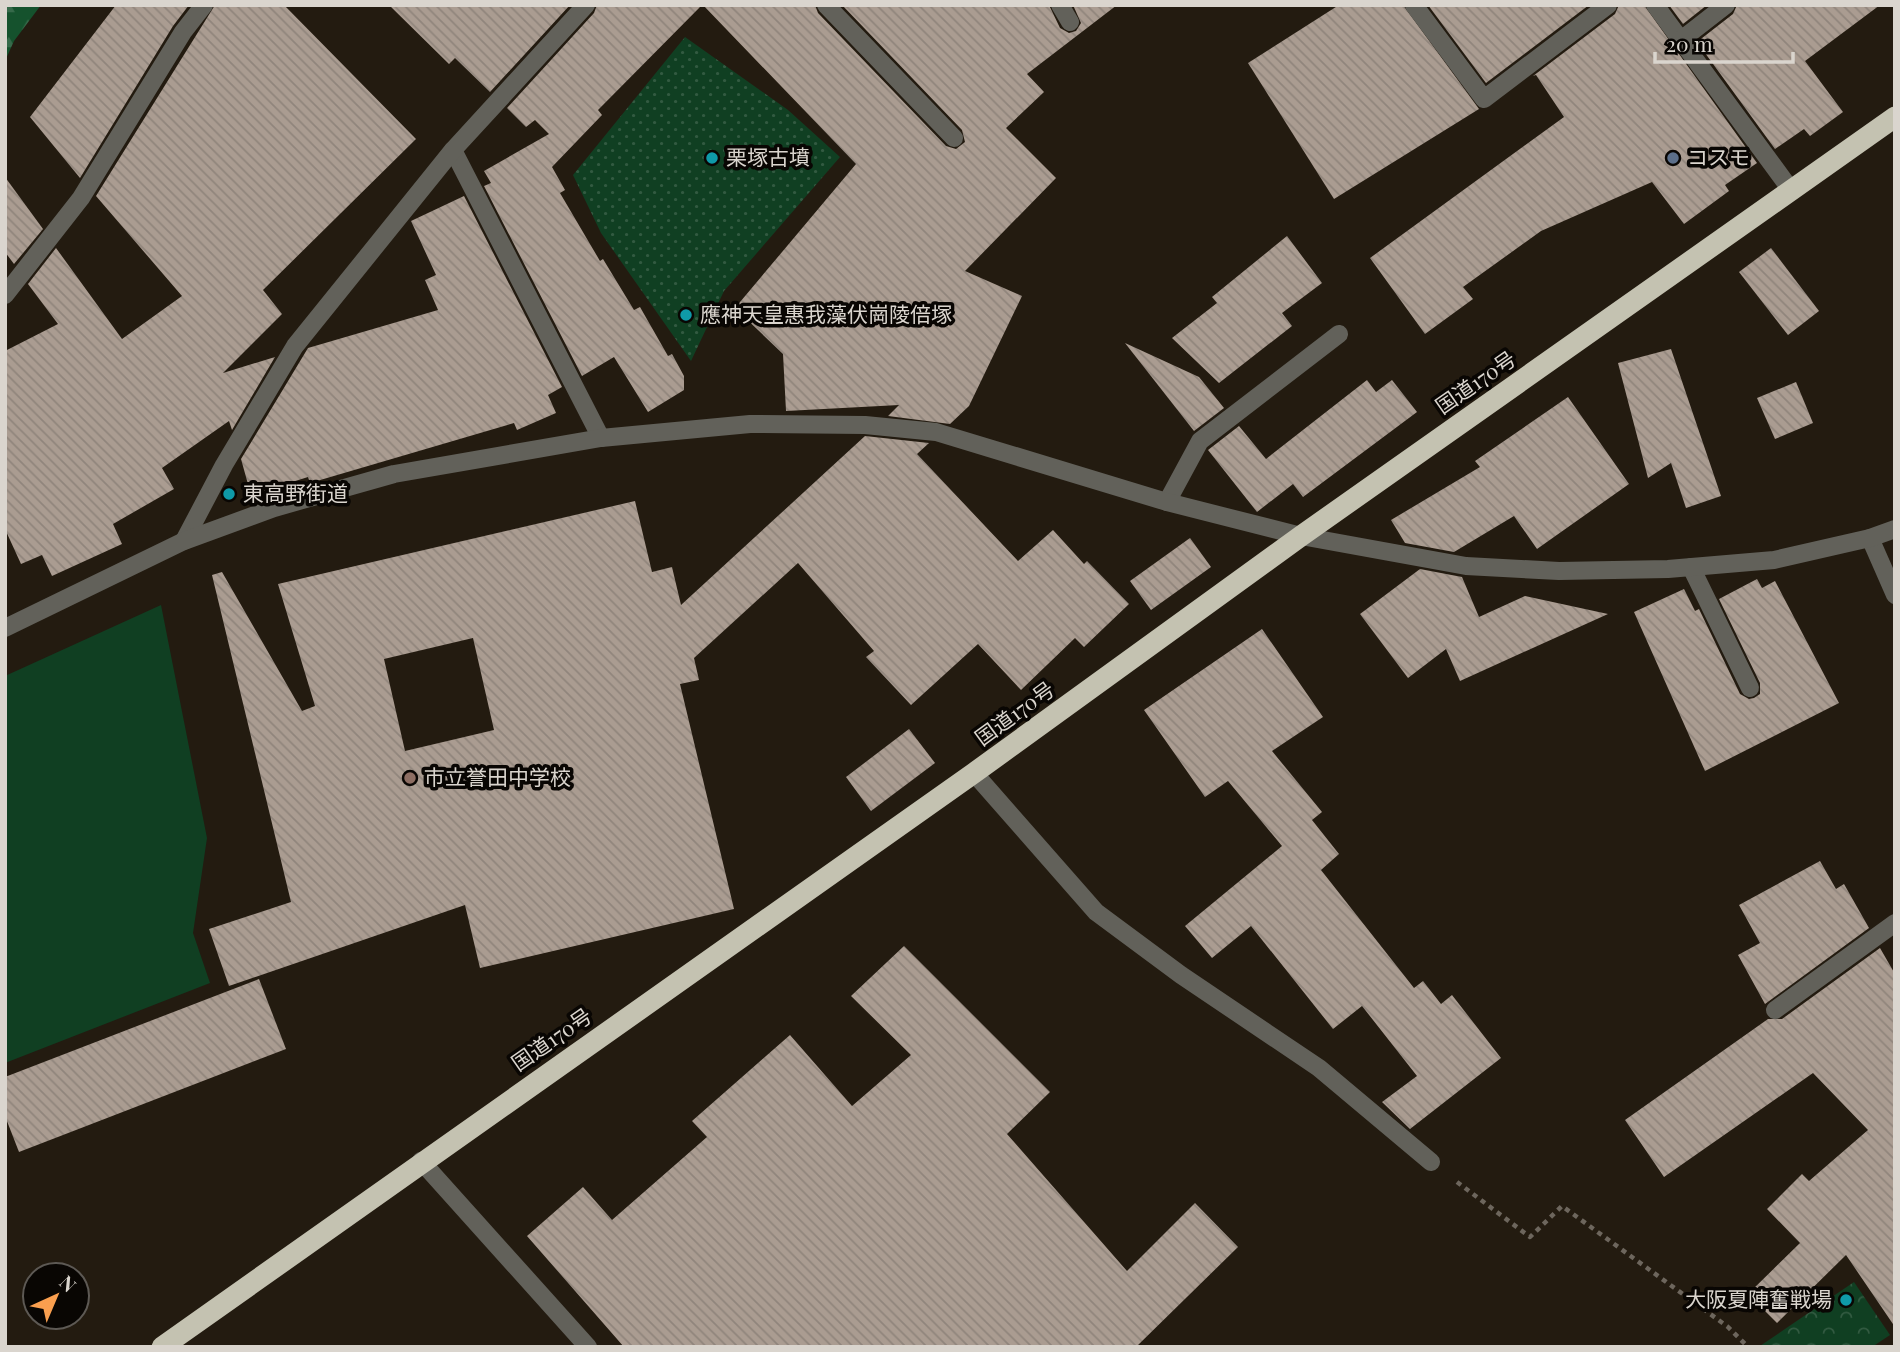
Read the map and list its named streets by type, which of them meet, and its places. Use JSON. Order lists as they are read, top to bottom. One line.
{"streets":{"highway":["国道170号"]},"places":["栗塚古墳","コスモ","應神天皇惠我藻伏崗陵倍塚","東高野街道","市立誉田中学校","大阪夏陣奮戦場"],"scale_bar":"20 m","north":"top right"}
